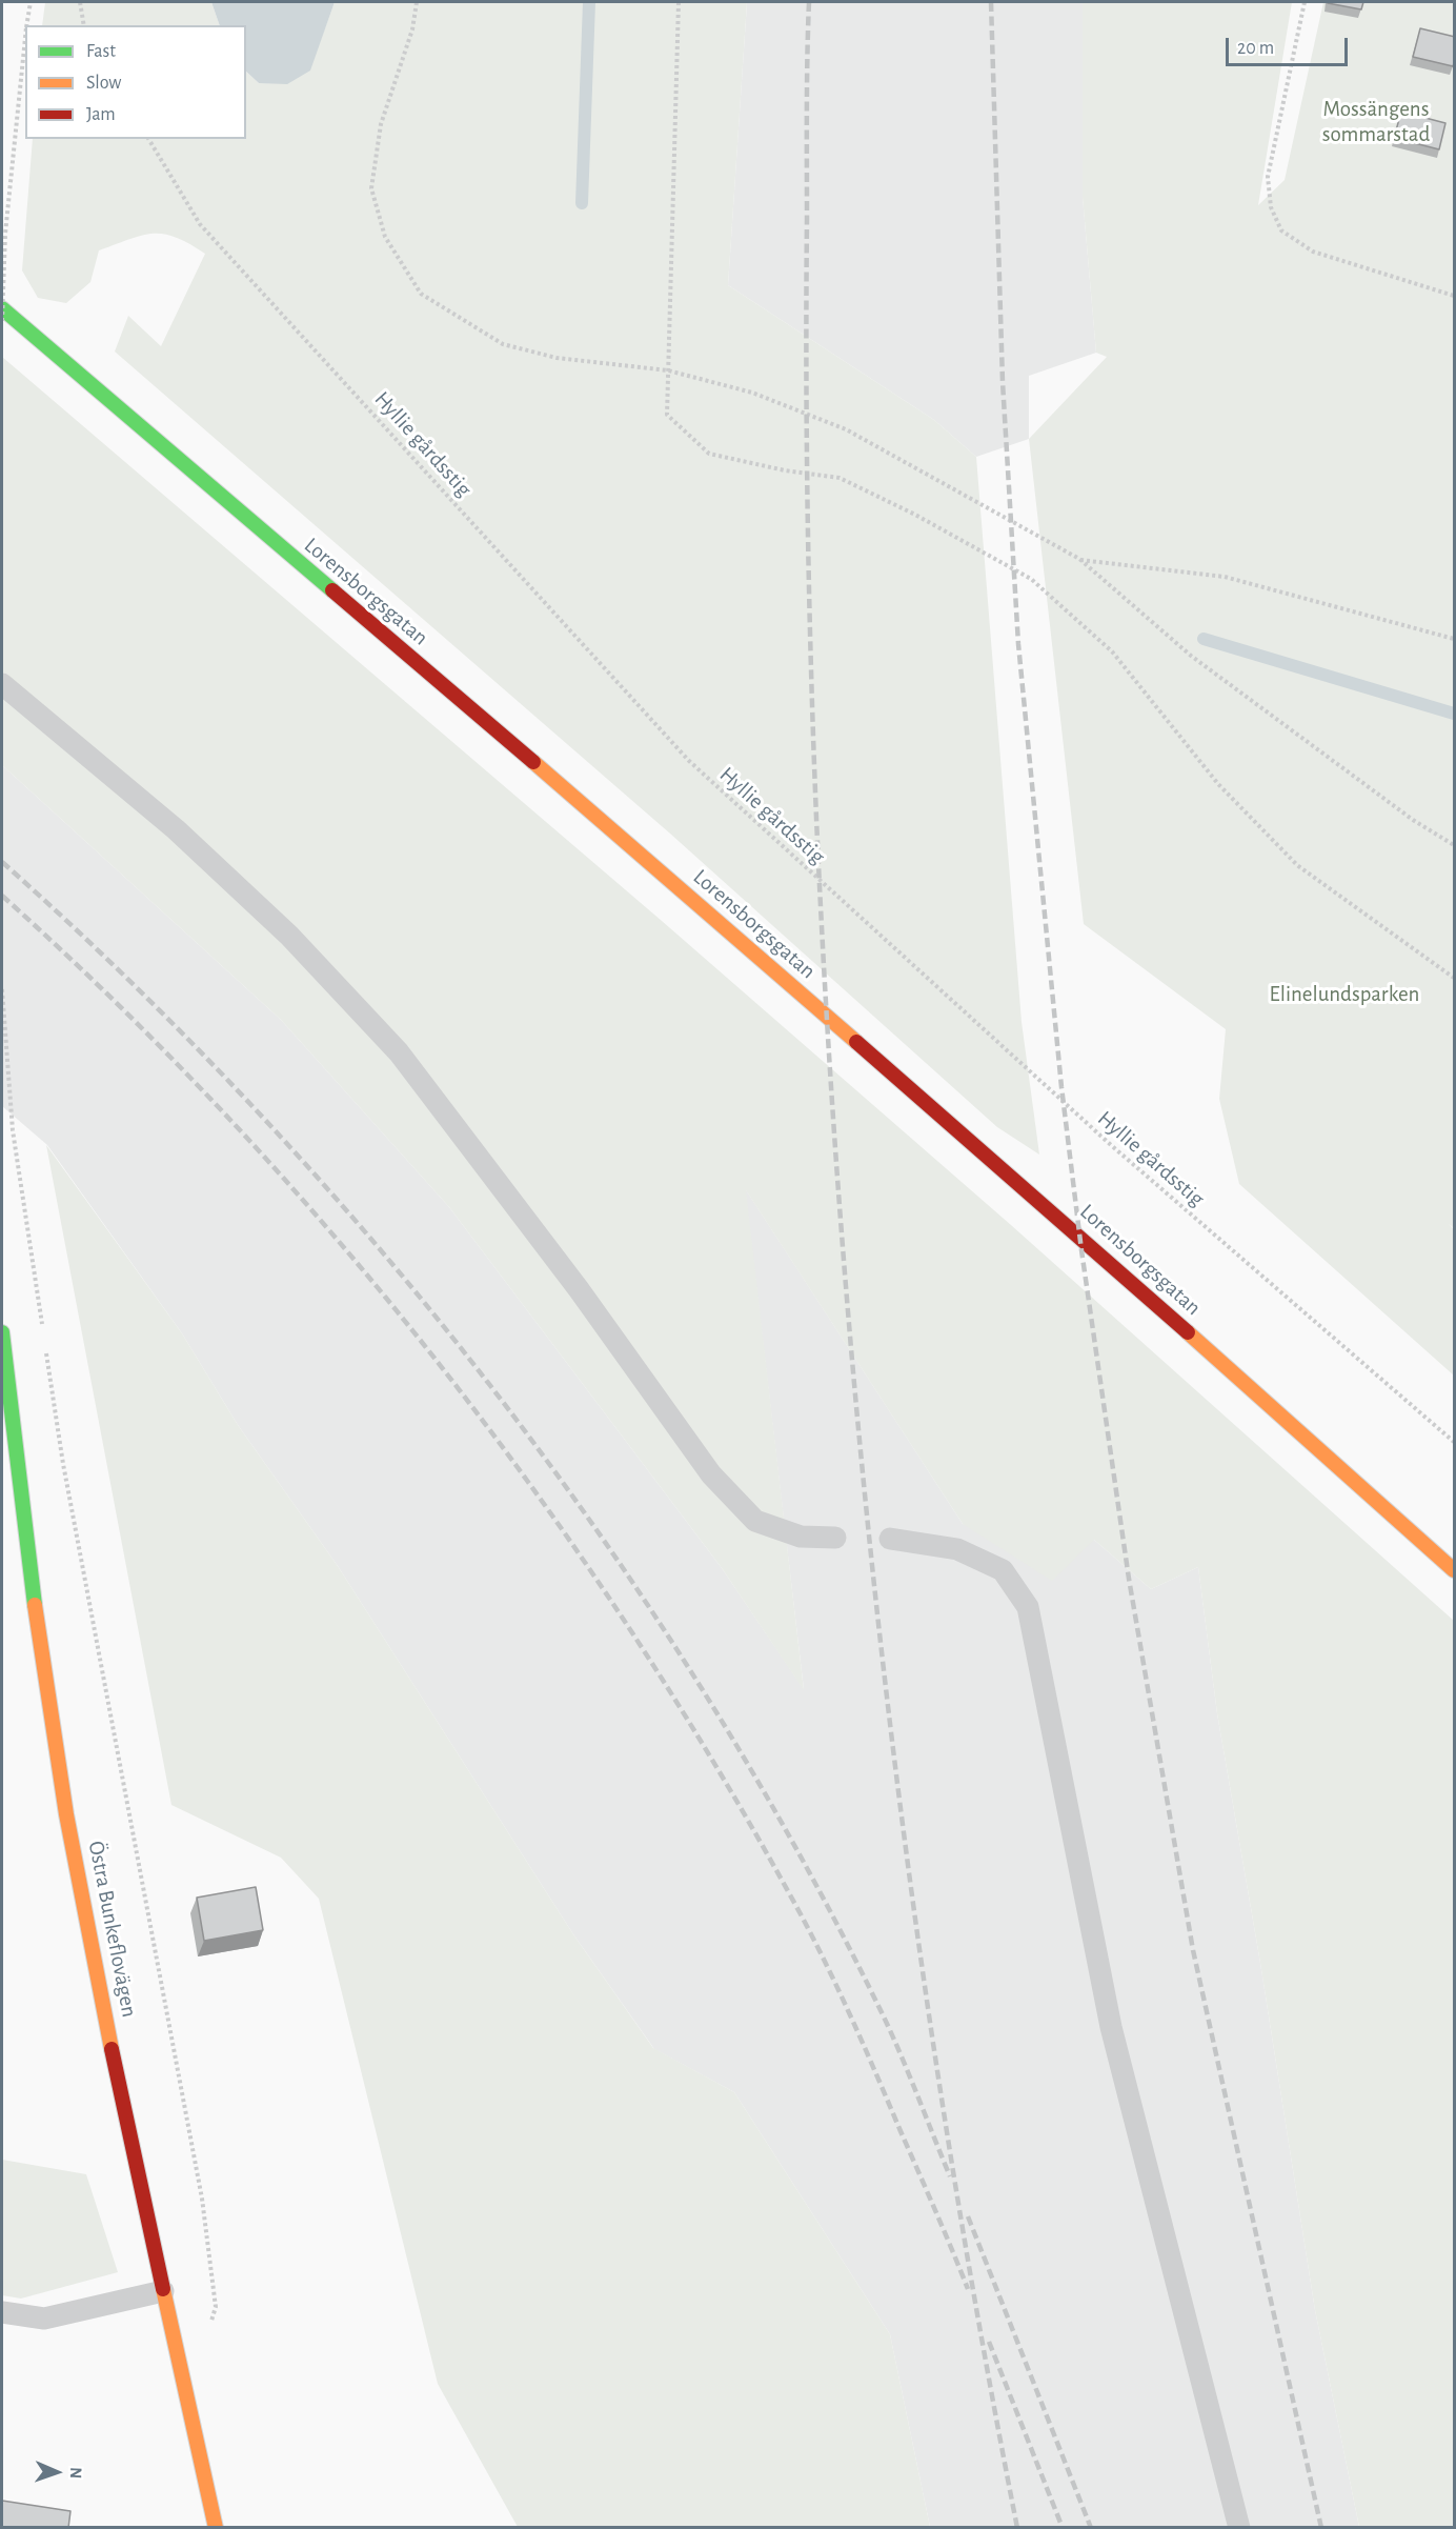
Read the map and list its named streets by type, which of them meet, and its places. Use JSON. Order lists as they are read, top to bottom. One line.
{"streets":{"main road":["Lorensborgsgatan","Östra Bunkeflovägen"],"path":["Hyllie gårdsstig"]},"parks":["Mossängens sommarstad","Elinelundsparken"],"legend":["Fast","Slow","Jam"],"scale_bar":"20 m","north":"right"}
